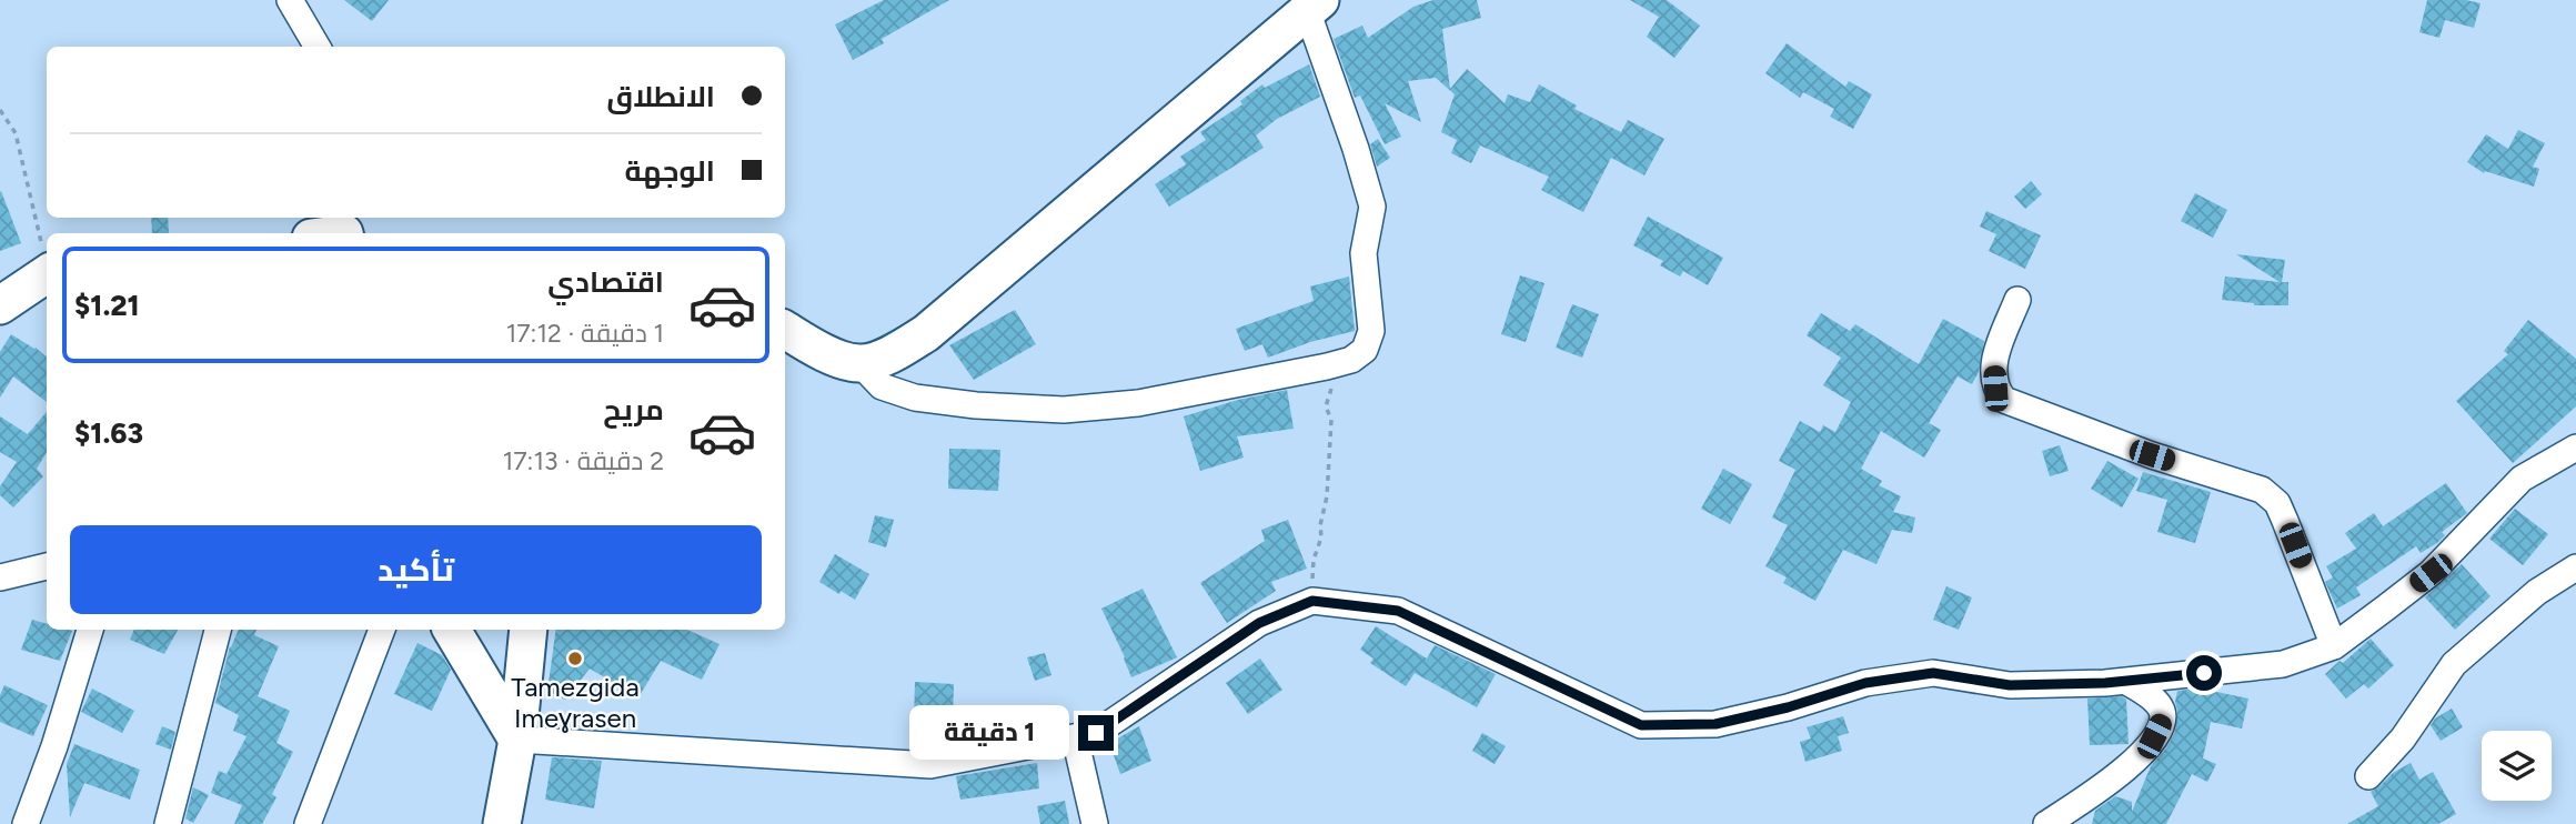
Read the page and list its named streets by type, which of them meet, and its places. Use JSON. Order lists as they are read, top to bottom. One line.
{"places":["Tamezgida Imeɣrasen"],"page":{"banner":["الانطلاق","الوجهة"],"list":[{"name":"اقتصادي","note":"1 دقيقة · 17:12","value":"$1.21"},{"name":"مريح","note":"2 دقيقة · 17:13","value":"$1.63"}],"buttons":"تأكيد","bubble":"1 دقيقة"}}
